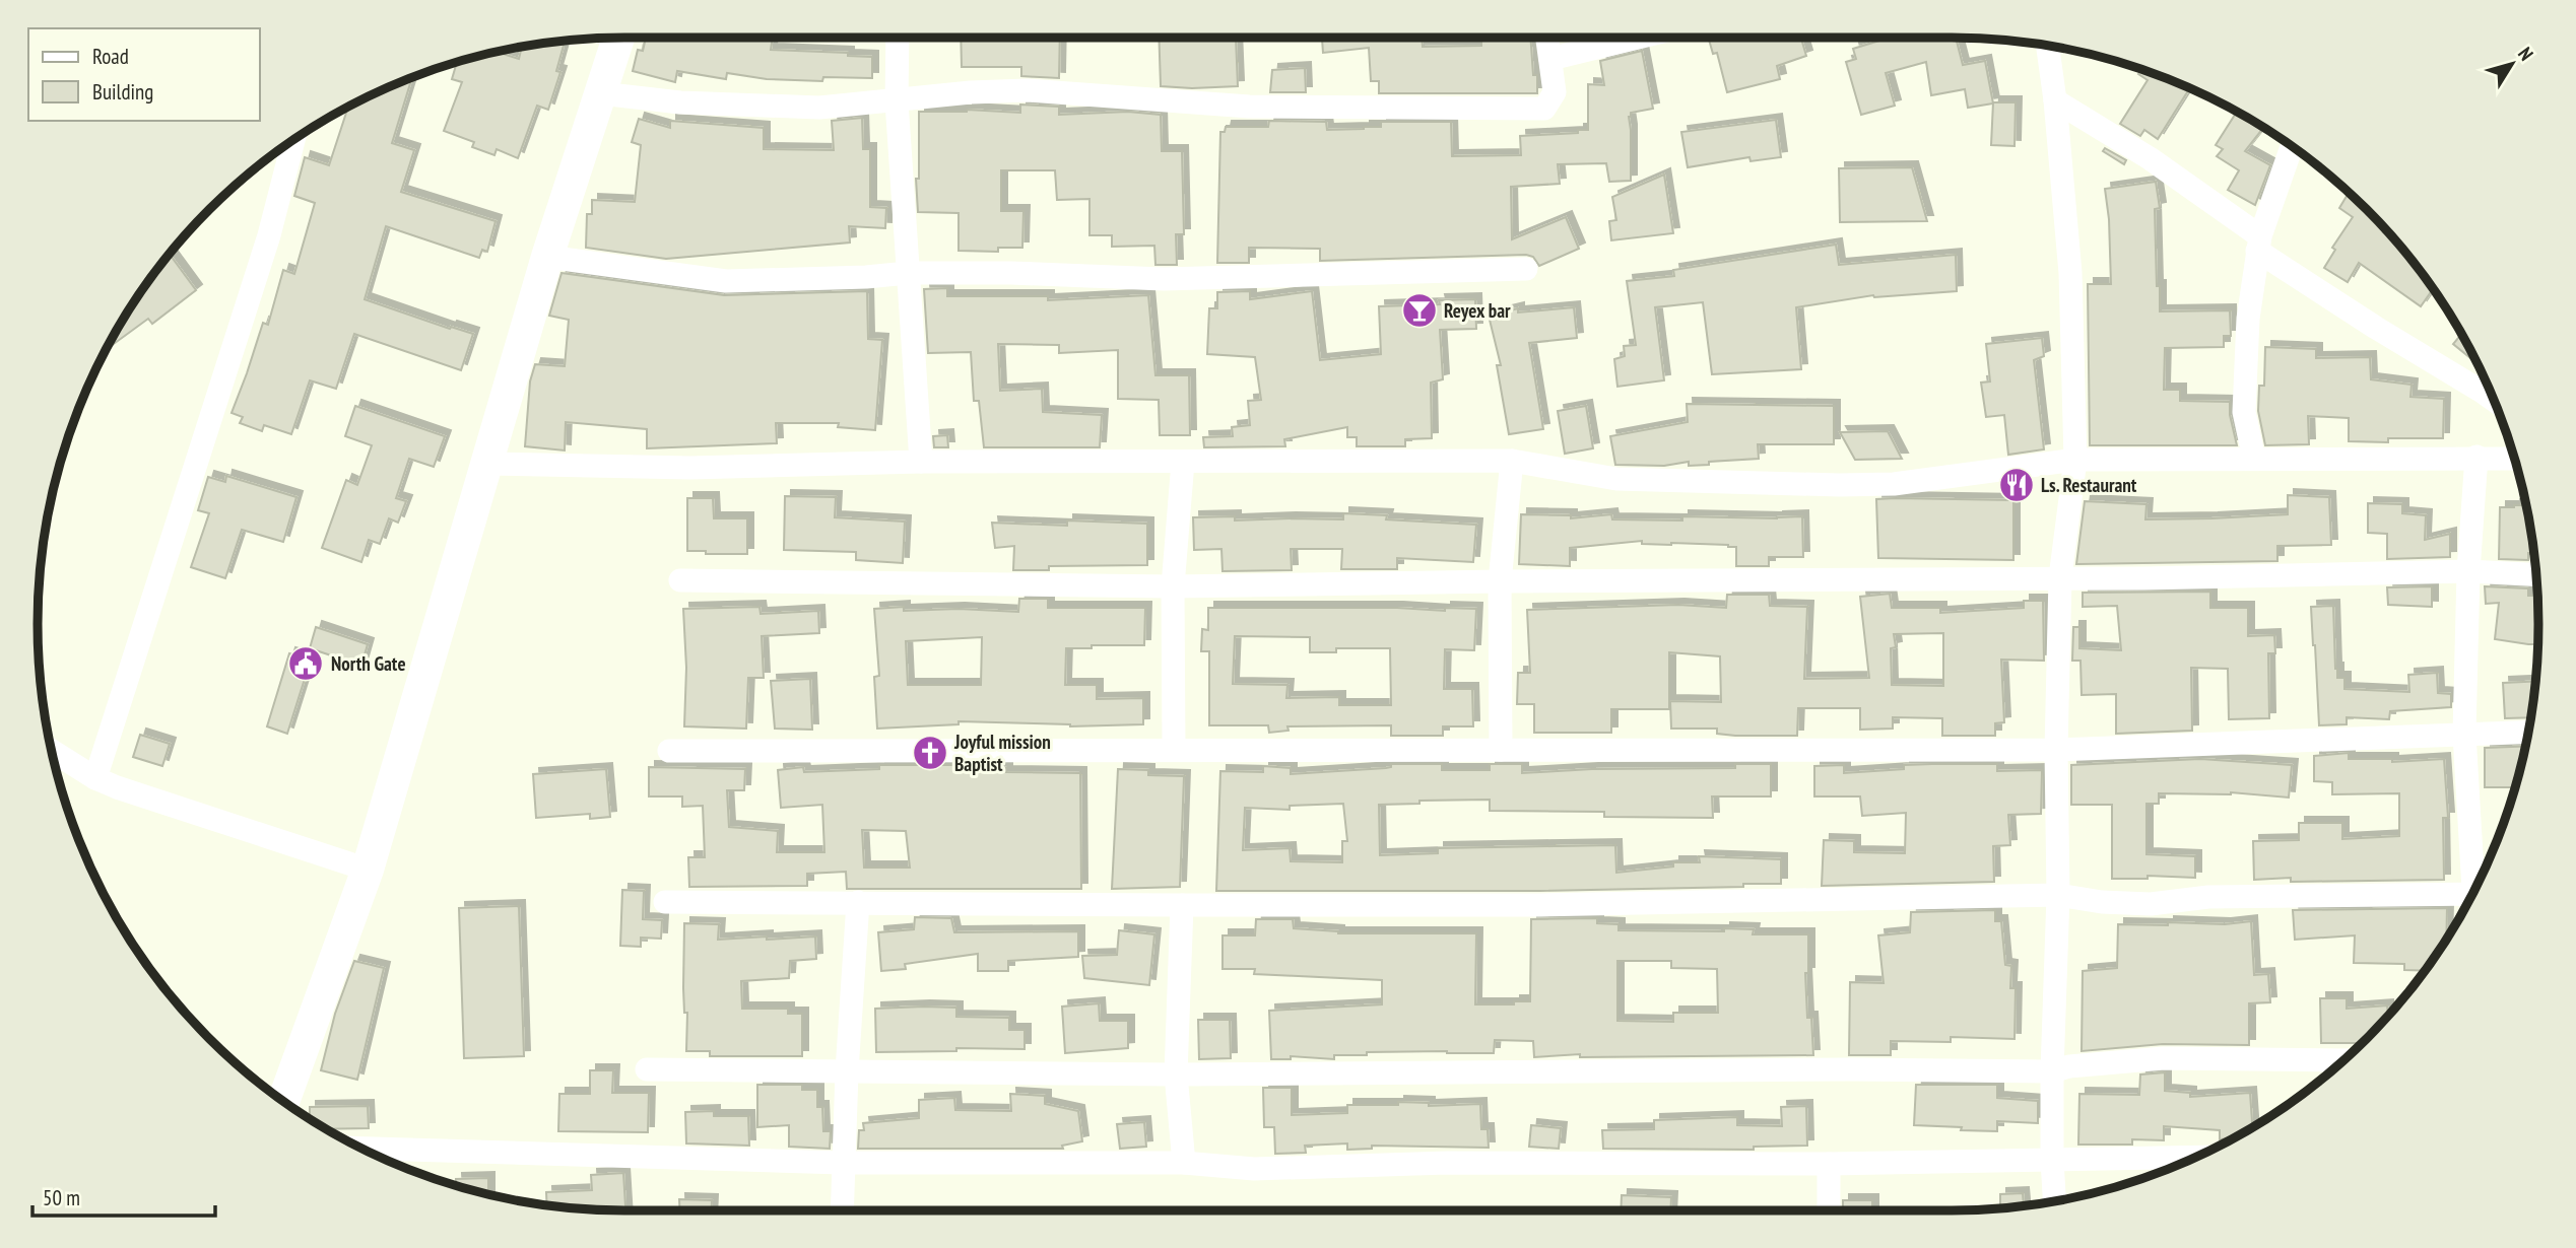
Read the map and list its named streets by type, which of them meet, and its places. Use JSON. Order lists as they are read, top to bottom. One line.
{"places":{"bar":["Reyex bar"],"restaurant":["Ls. Restaurant"],"public building":["North Gate"],"church":["Joyful mission Baptist"]},"legend":["Road","Building"],"scale_bar":"50 m","north":"top right"}
